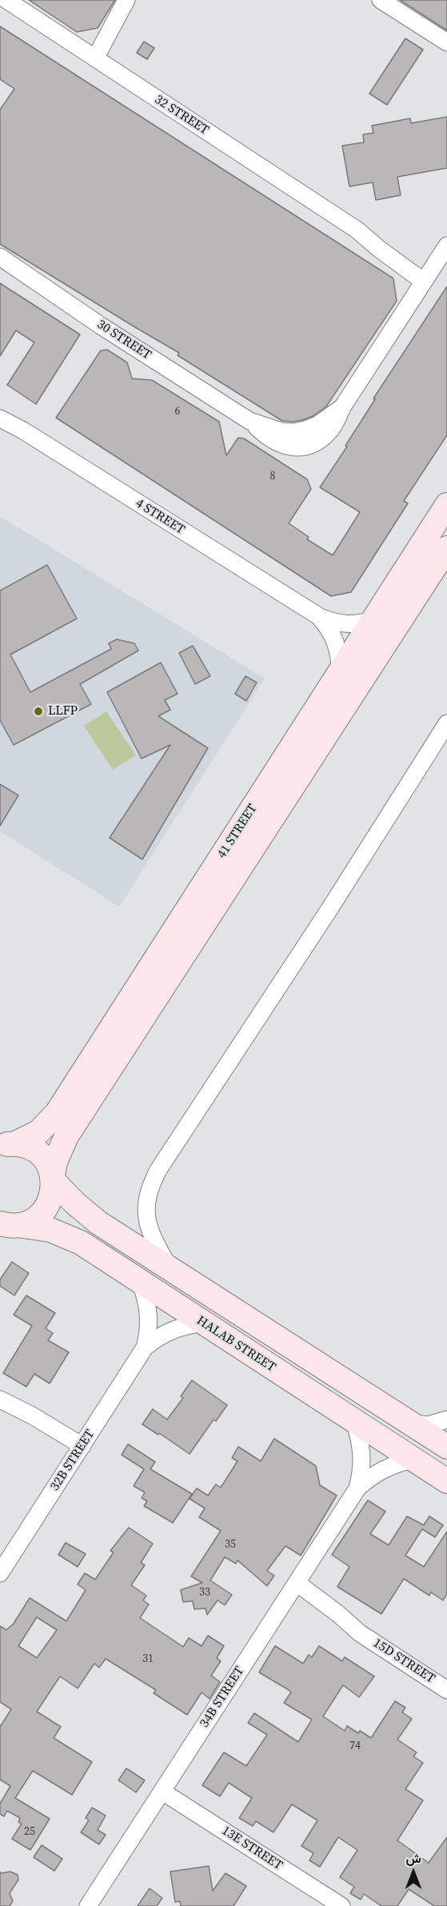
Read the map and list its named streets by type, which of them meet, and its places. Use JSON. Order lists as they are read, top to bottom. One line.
{"streets":{"street":["32 STREET","30 STREET","4 STREET","41 STREET","HALAB STREET","32B STREET","15D STREET","34B STREET","13E STREET"]},"crossings":[["32 STREET","30 STREET"],["4 STREET","41 STREET"],["41 STREET","HALAB STREET"],["HALAB STREET","32B STREET"],["HALAB STREET","34B STREET"],["15D STREET","34B STREET"],["34B STREET","13E STREET"]],"places":["LLFP"],"house_numbers":["6","8","35","33","31","74","25"],"north":"top"}
